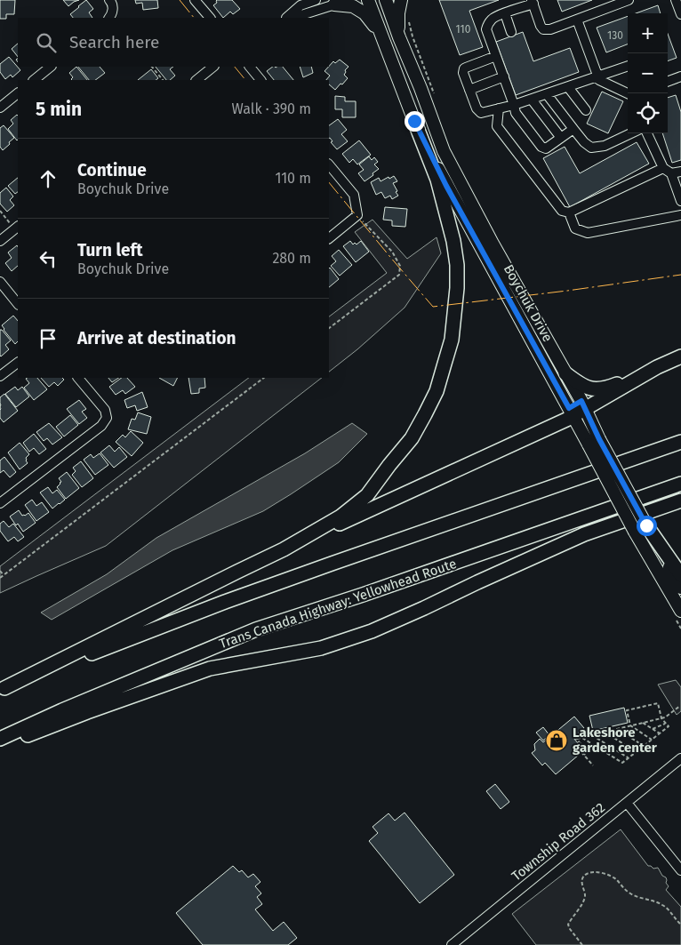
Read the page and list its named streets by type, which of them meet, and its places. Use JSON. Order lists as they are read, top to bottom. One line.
{"streets":{"highway":["Trans Canada Highway: Yellowhead Route"],"main road":["Boychuk Drive"],"street":["Township Road 362"]},"places":{"shop":["Lakeshore garden center"]},"house_numbers":["110","130"],"page":{"map_buttons":["+","−"],"search":"Search here","heading":["5 min","Walk · 390 m"],"list":[["Continue","Boychuk Drive","110 m"],["Turn left","Boychuk Drive","280 m"],"Arrive at destination"]}}
